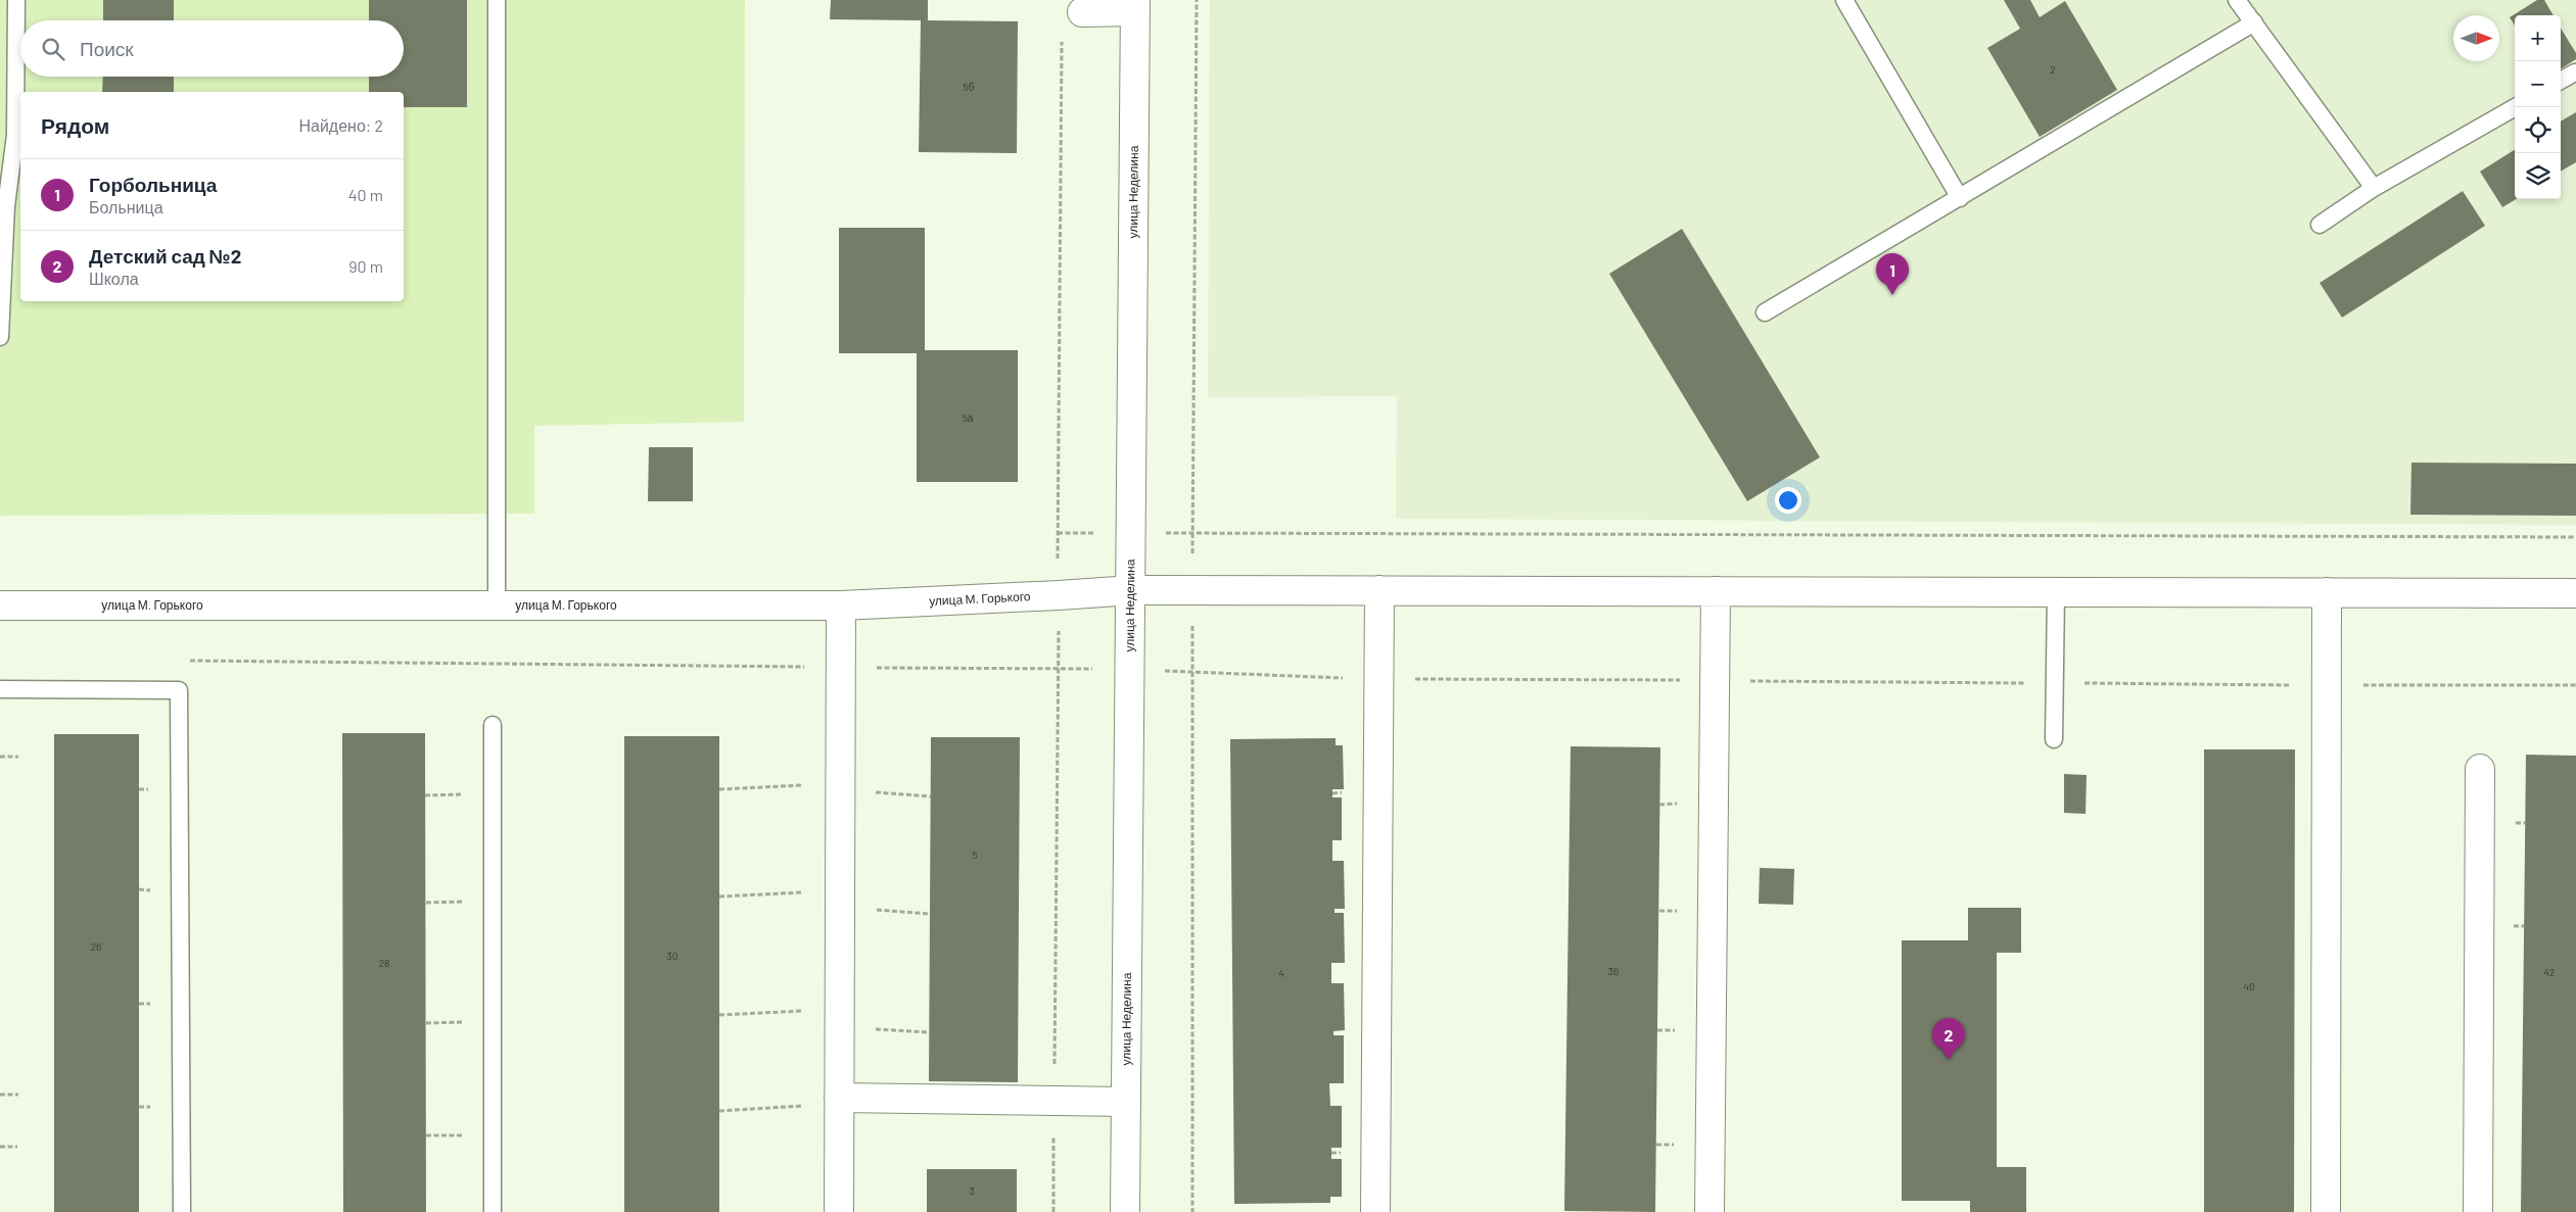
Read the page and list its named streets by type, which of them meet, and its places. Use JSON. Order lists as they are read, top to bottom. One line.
{"streets":{"street":["улица Неделина","улица М. Горького"]},"crossings":[["улица Неделина","улица М. Горького"]],"house_numbers":["2","5б","5а","5","26","30","28","36","42","4","40","3"],"north":"right","page":{"map_buttons":["+","−"],"search":"Поиск","heading":["Рядом","Найдено: 2"],"list":[{"mark":"1","name":"Горбольница","note":"Больница","value":"40 m"},{"mark":"2","name":"Детский сад №2","note":"Школа","value":"90 m"}],"pins":["1","2"]}}
